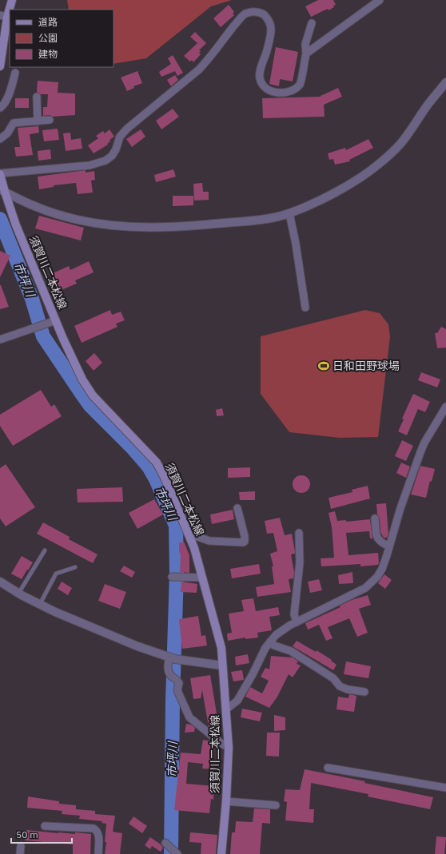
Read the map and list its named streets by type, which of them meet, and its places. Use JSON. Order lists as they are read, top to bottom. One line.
{"streets":{"main road":["須賀川二本松線"]},"water":["市坪川"],"places":{"sports":["日和田野球場"]},"legend":["道路","公園","建物"],"scale_bar":"50 m"}
